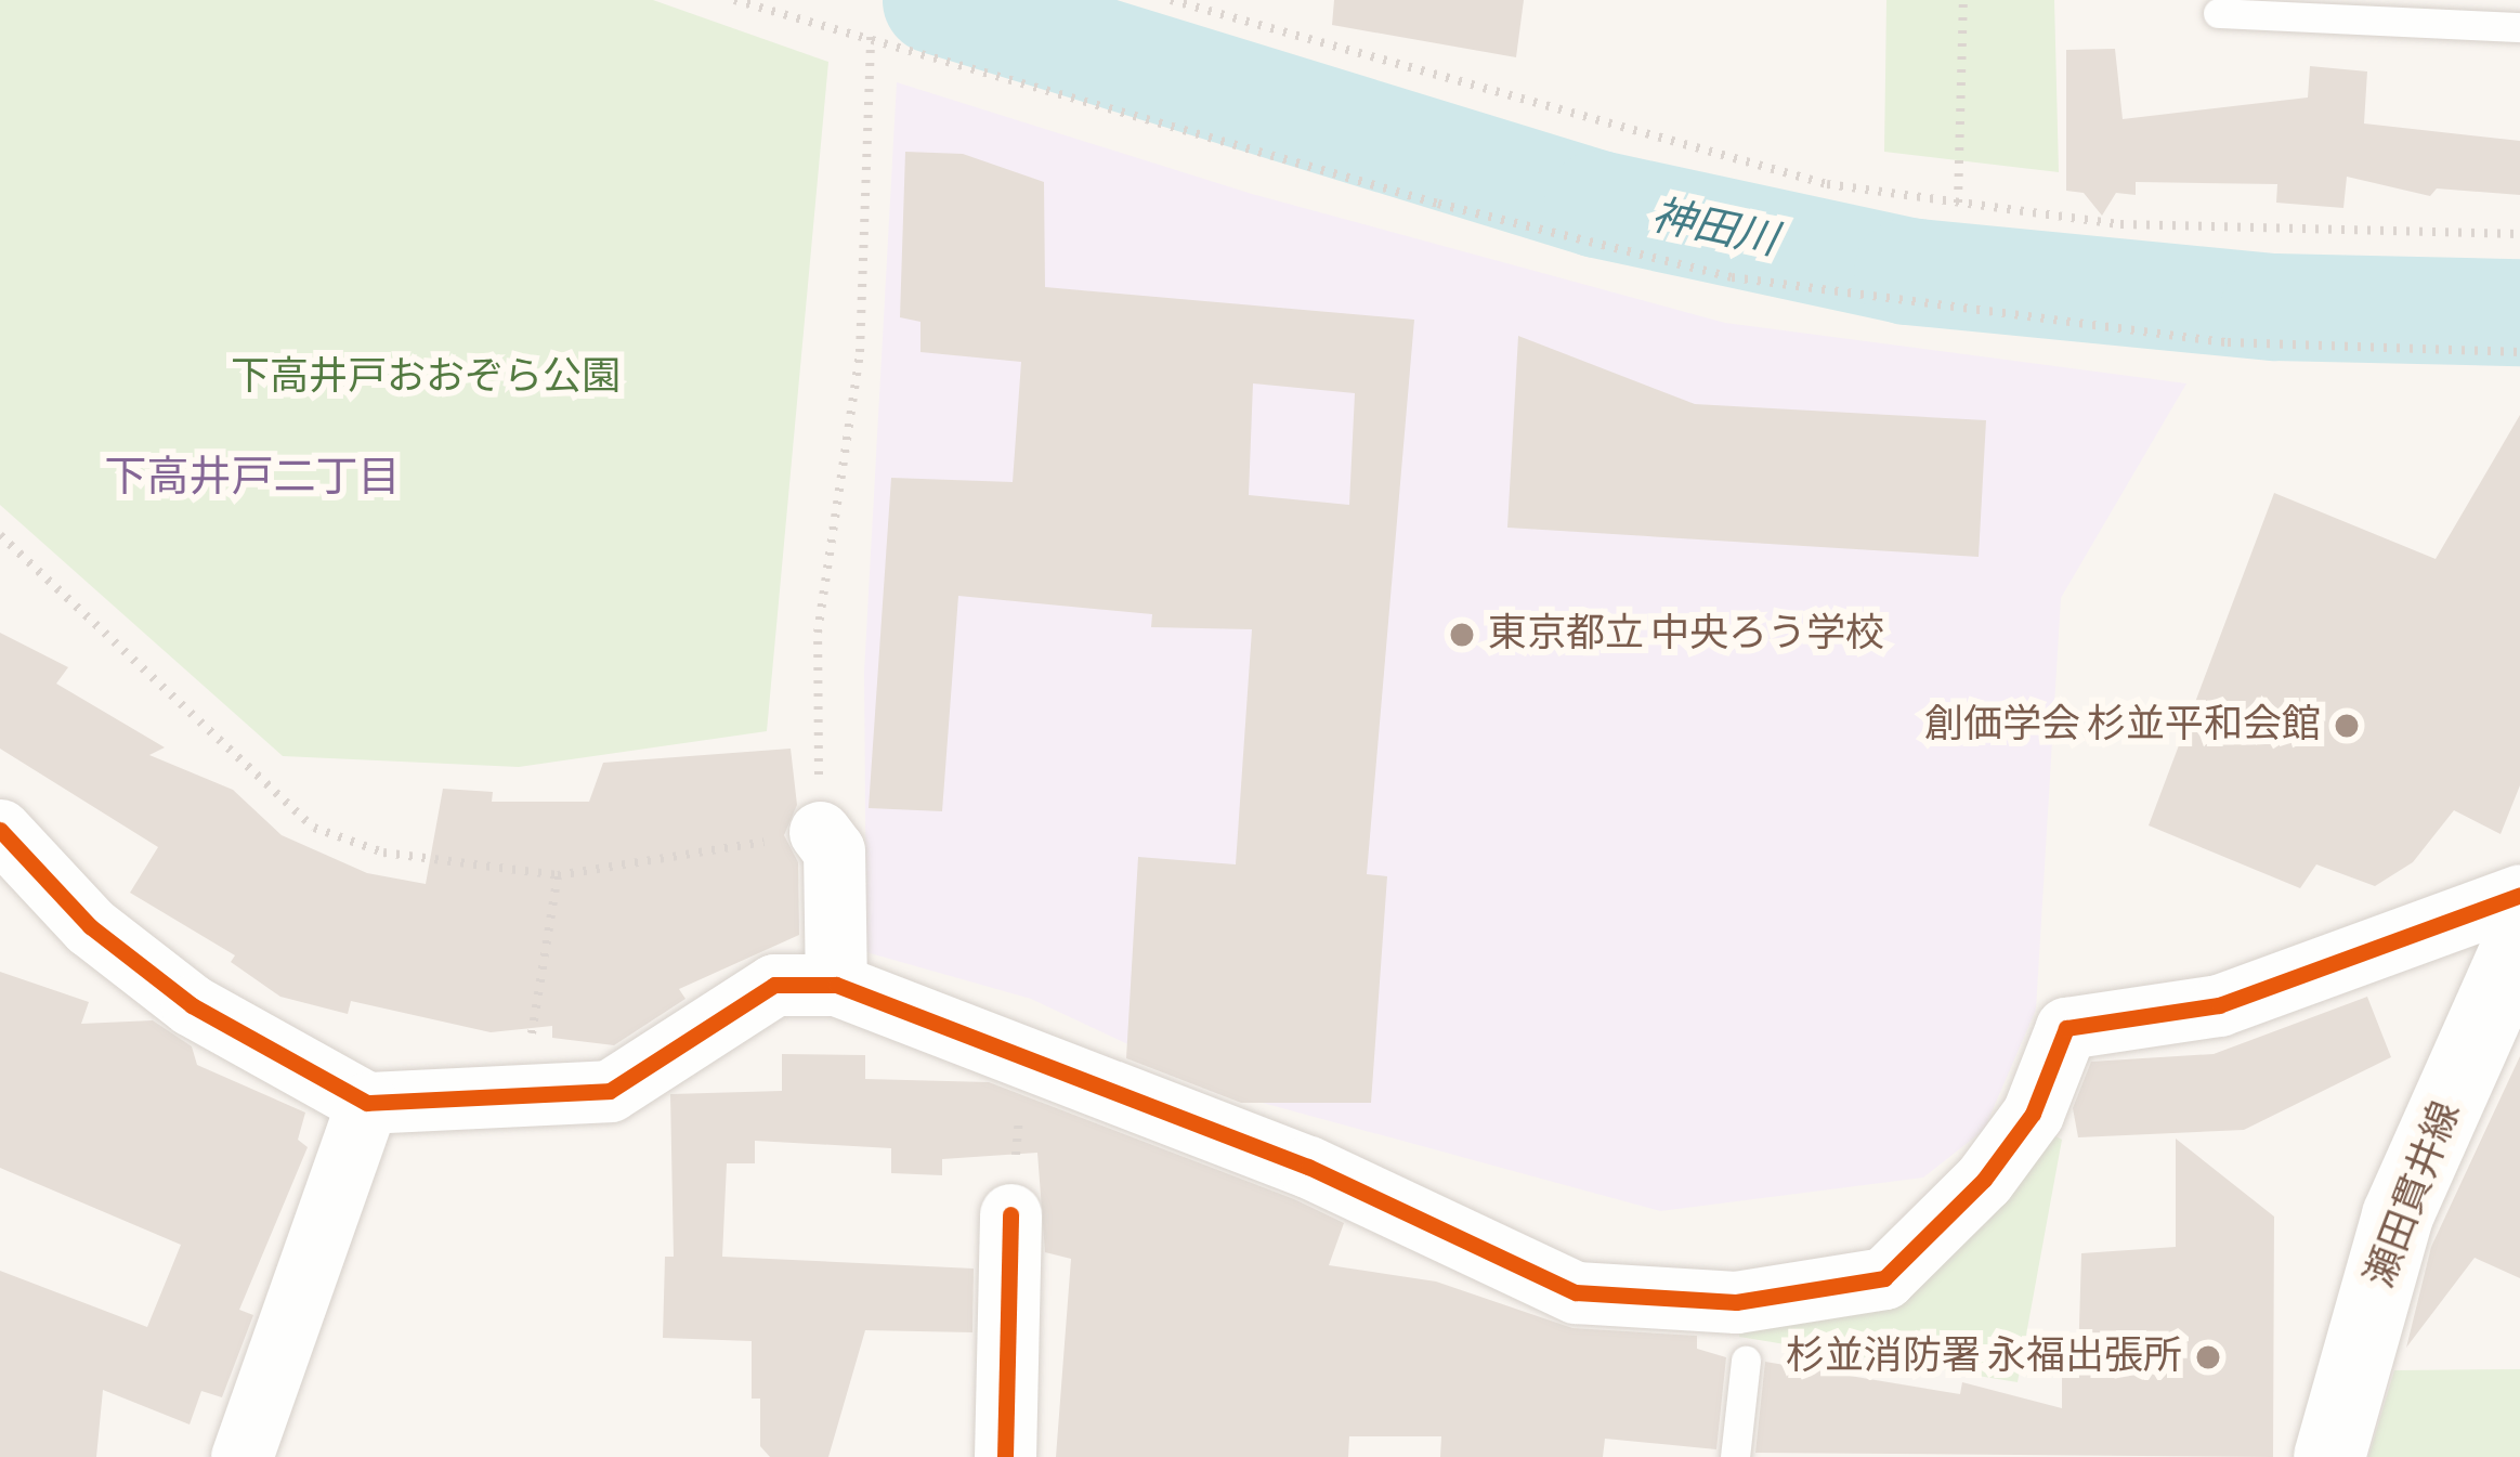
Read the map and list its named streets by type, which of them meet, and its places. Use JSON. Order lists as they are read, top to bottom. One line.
{"streets":{"main road":["瀬田貫井線"]},"districts":["下高井戸二丁目"],"water":["神田川"],"parks":["下高井戸おおぞら公園"],"places":["東京都立 中央ろう学校","創価学会 杉並平和会館","杉並消防署 永福出張所"]}
